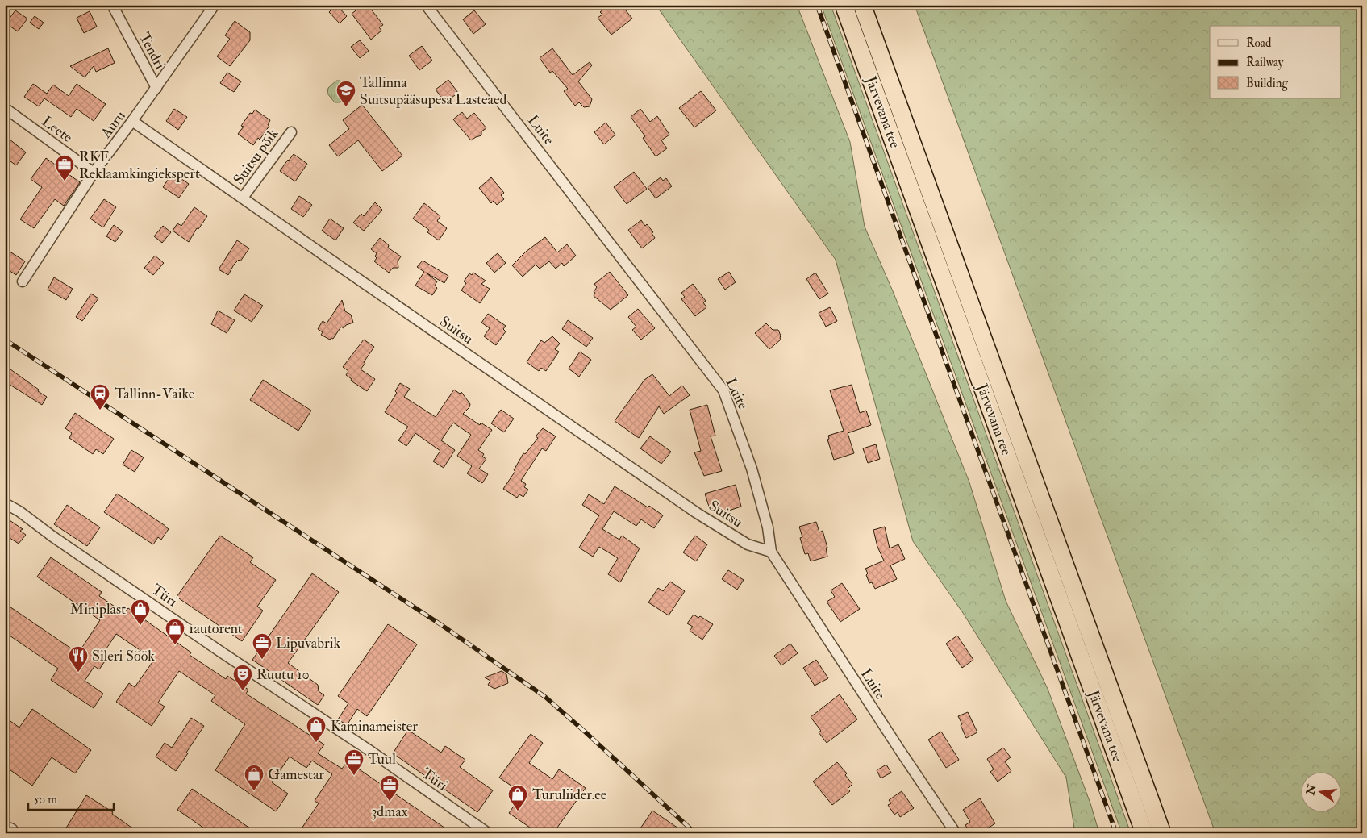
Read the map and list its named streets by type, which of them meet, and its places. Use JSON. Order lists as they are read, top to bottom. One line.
{"streets":{"highway":["Järvevana tee"],"street":["Tendri","Auru","Leete","Luite","Suitsu põik","Suitsu","Türi"]},"crossings":[["Tendri","Auru"],["Auru","Leete"],["Auru","Suitsu"],["Luite","Suitsu"],["Suitsu põik","Suitsu"]],"places":{"school or university":["Tallinna Suitsupääsupesa Lasteaed"],"office":["RKE Reklaamkingiekspert","Lipuvabrik","Tuul","3dmax"],"station":["Tallinn-Väike"],"shop":["Miniplast","1autorent","Kaminameister","Gamestar","Turuliider.ee"],"restaurant":["Sileri Söök"],"theatre":["Ruutu 10"]},"legend":["Road","Railway","Building"],"scale_bar":"50 m","north":"left"}
